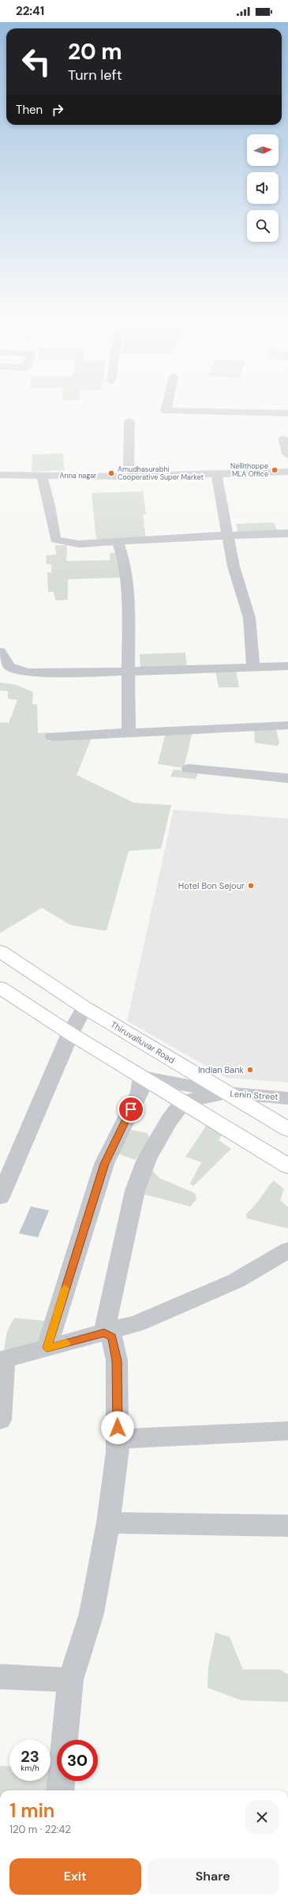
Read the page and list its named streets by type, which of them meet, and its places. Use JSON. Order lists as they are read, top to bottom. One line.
{"streets":{"main road":["Thiruvalluvar Road"],"street":["Anna nagar","Lenin Street"]},"crossings":[["Thiruvalluvar Road","Lenin Street"]],"places":["Nellithoppe MLA Office","Amudhasurabhi Cooperative Super Market","Hotel Bon Sejour","Indian Bank"],"north":"right","page":{"status":"22:41","turn":["20 m","Turn left"],"then":"Then","speed":"23 km/h","limit":"30","heading":["1 min","120 m · 22:42"],"buttons":["Exit","Share"]}}
